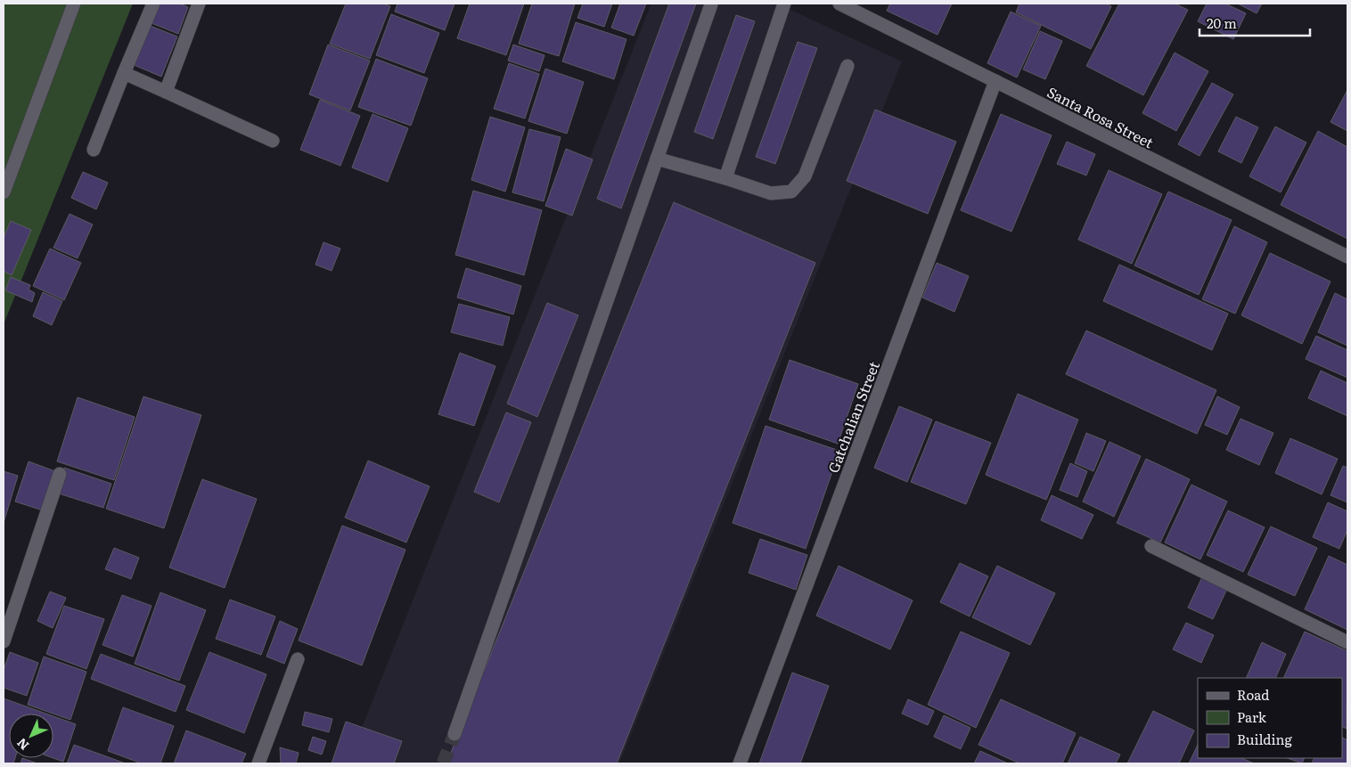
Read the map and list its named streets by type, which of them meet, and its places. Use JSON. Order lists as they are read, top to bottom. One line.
{"streets":{"street":["Santa Rosa Street","Gatchalian Street"]},"crossings":[["Santa Rosa Street","Gatchalian Street"]],"legend":["Road","Park","Building"],"scale_bar":"20 m","north":"bottom left"}
